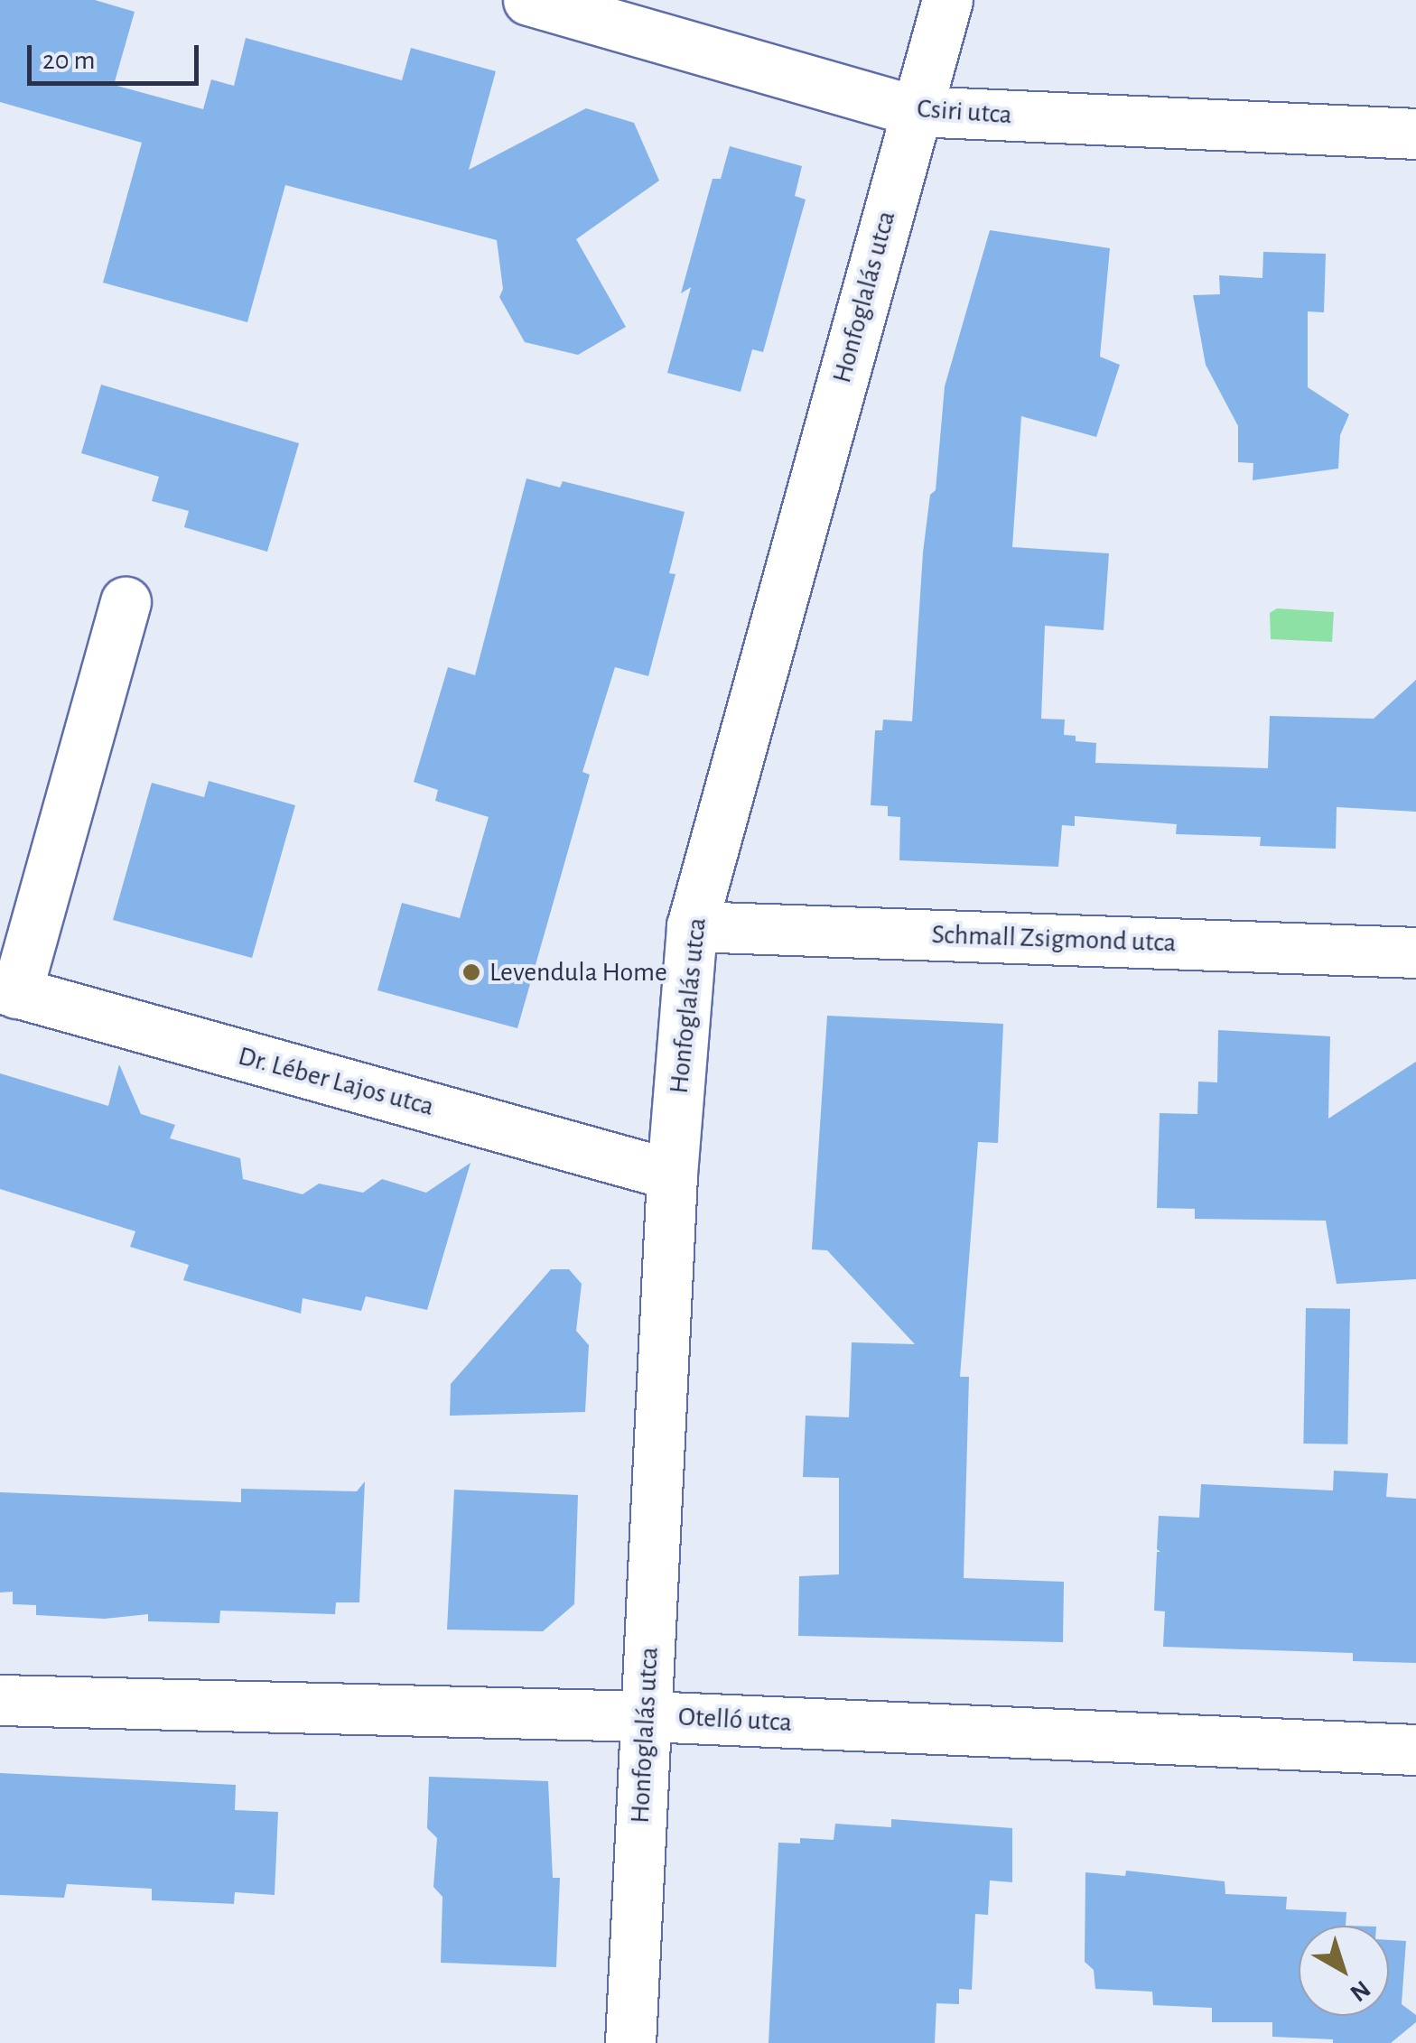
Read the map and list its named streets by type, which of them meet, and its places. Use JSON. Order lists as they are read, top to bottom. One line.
{"streets":{"street":["Csiri utca","Honfoglalás utca","Schmall Zsigmond utca","Dr. Léber Lajos utca","Otelló utca"]},"crossings":[["Csiri utca","Honfoglalás utca"],["Honfoglalás utca","Schmall Zsigmond utca"],["Honfoglalás utca","Dr. Léber Lajos utca"],["Honfoglalás utca","Otelló utca"]],"places":["Levendula Home"],"scale_bar":"20 m","north":"bottom right"}
